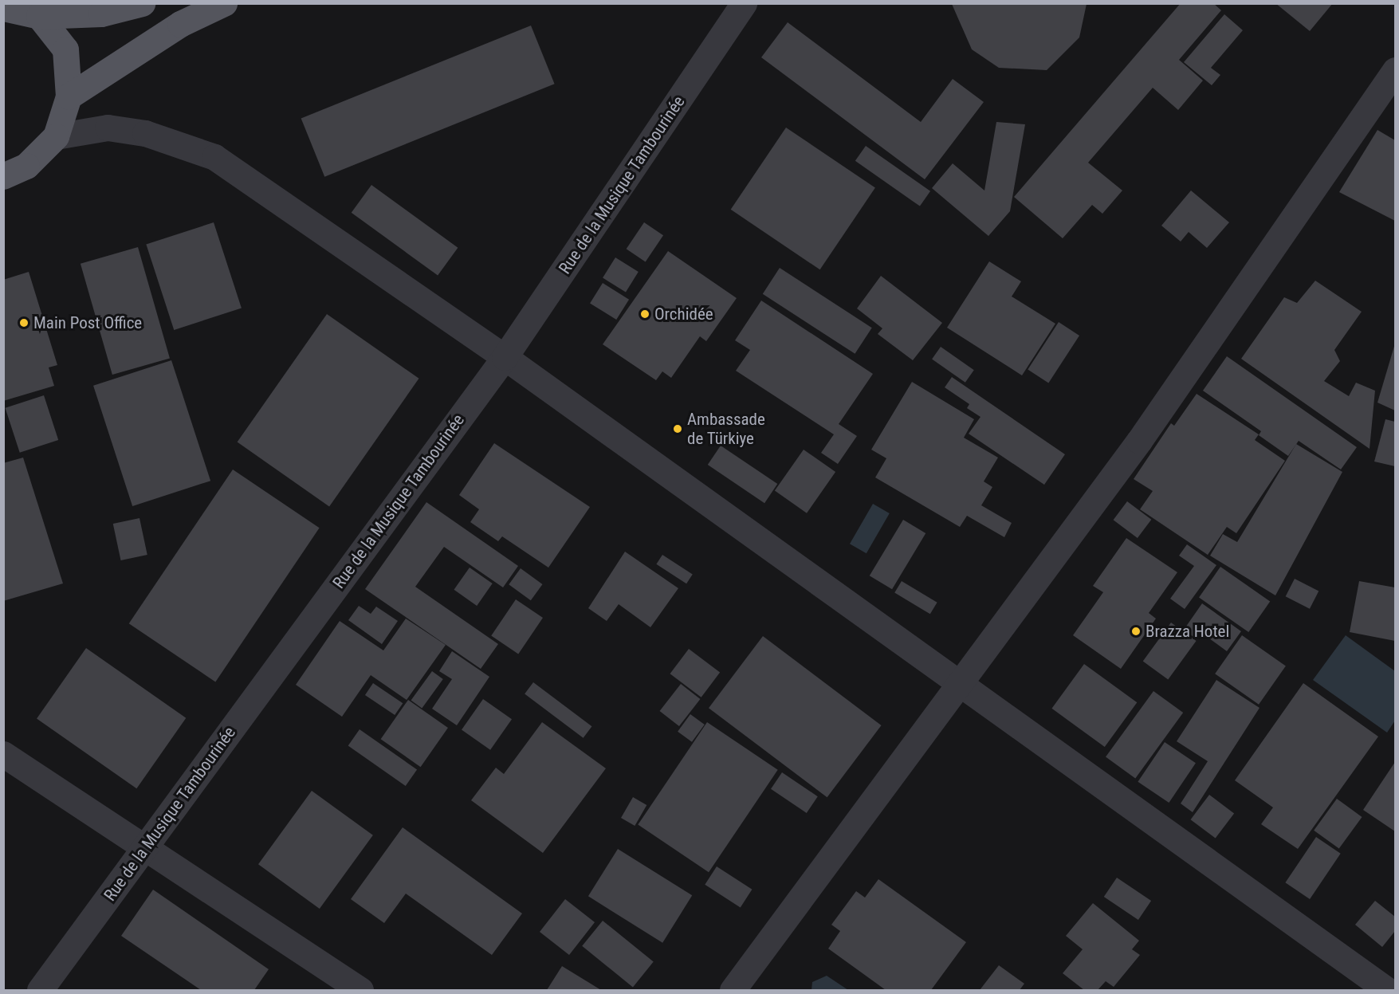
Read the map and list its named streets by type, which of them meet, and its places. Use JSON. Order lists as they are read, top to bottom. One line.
{"streets":{"street":["Rue de la Musique Tambourinée"]},"places":["Orchidée","Main Post Office","Ambassade de Türkiye","Brazza Hotel"]}
